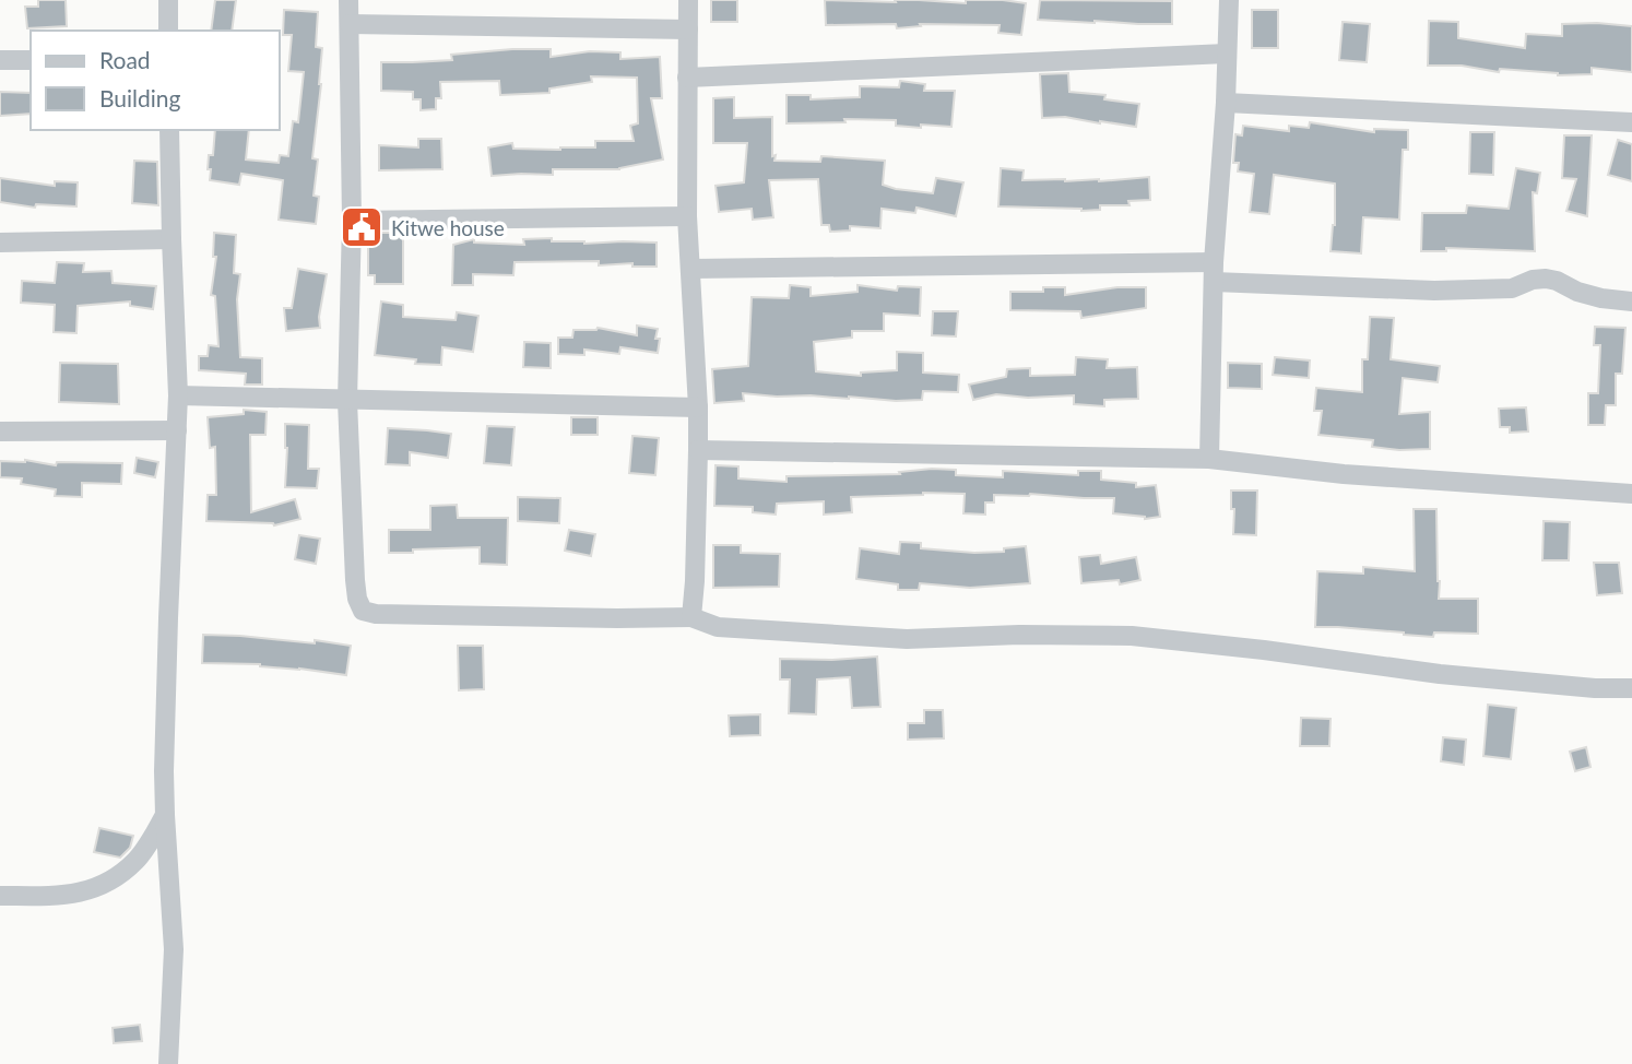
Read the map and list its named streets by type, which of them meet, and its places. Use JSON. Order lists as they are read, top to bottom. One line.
{"places":{"public building":["Kitwe house"]},"legend":["Road","Building"]}
